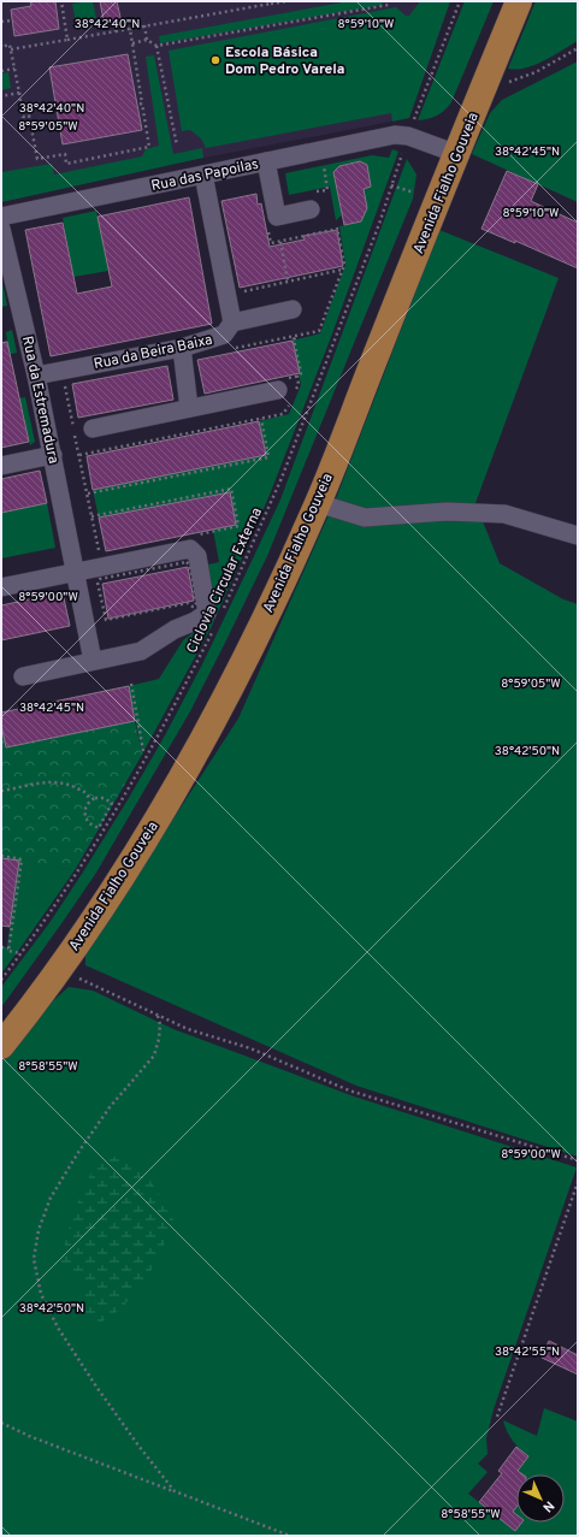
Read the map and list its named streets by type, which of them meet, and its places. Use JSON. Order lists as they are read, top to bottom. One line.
{"streets":{"main road":["Avenida Fialho Gouveia"],"street":["Rua das Papoilas","Rua da Beira Baixa","Rua da Estremadura"],"path":["Ciclovia Circular Externa"]},"crossings":[["Rua das Papoilas","Avenida Fialho Gouveia"],["Rua da Beira Baixa","Rua da Estremadura"]],"places":["Escola Básica Dom Pedro Varela"],"north":"bottom right","coordinates":["38°42'40\"N","8°59'10\"W","8°59'05\"W","38°42'45\"N","8°59'00\"W","38°42'50\"N","8°58'55\"W","38°42'55\"N"]}
